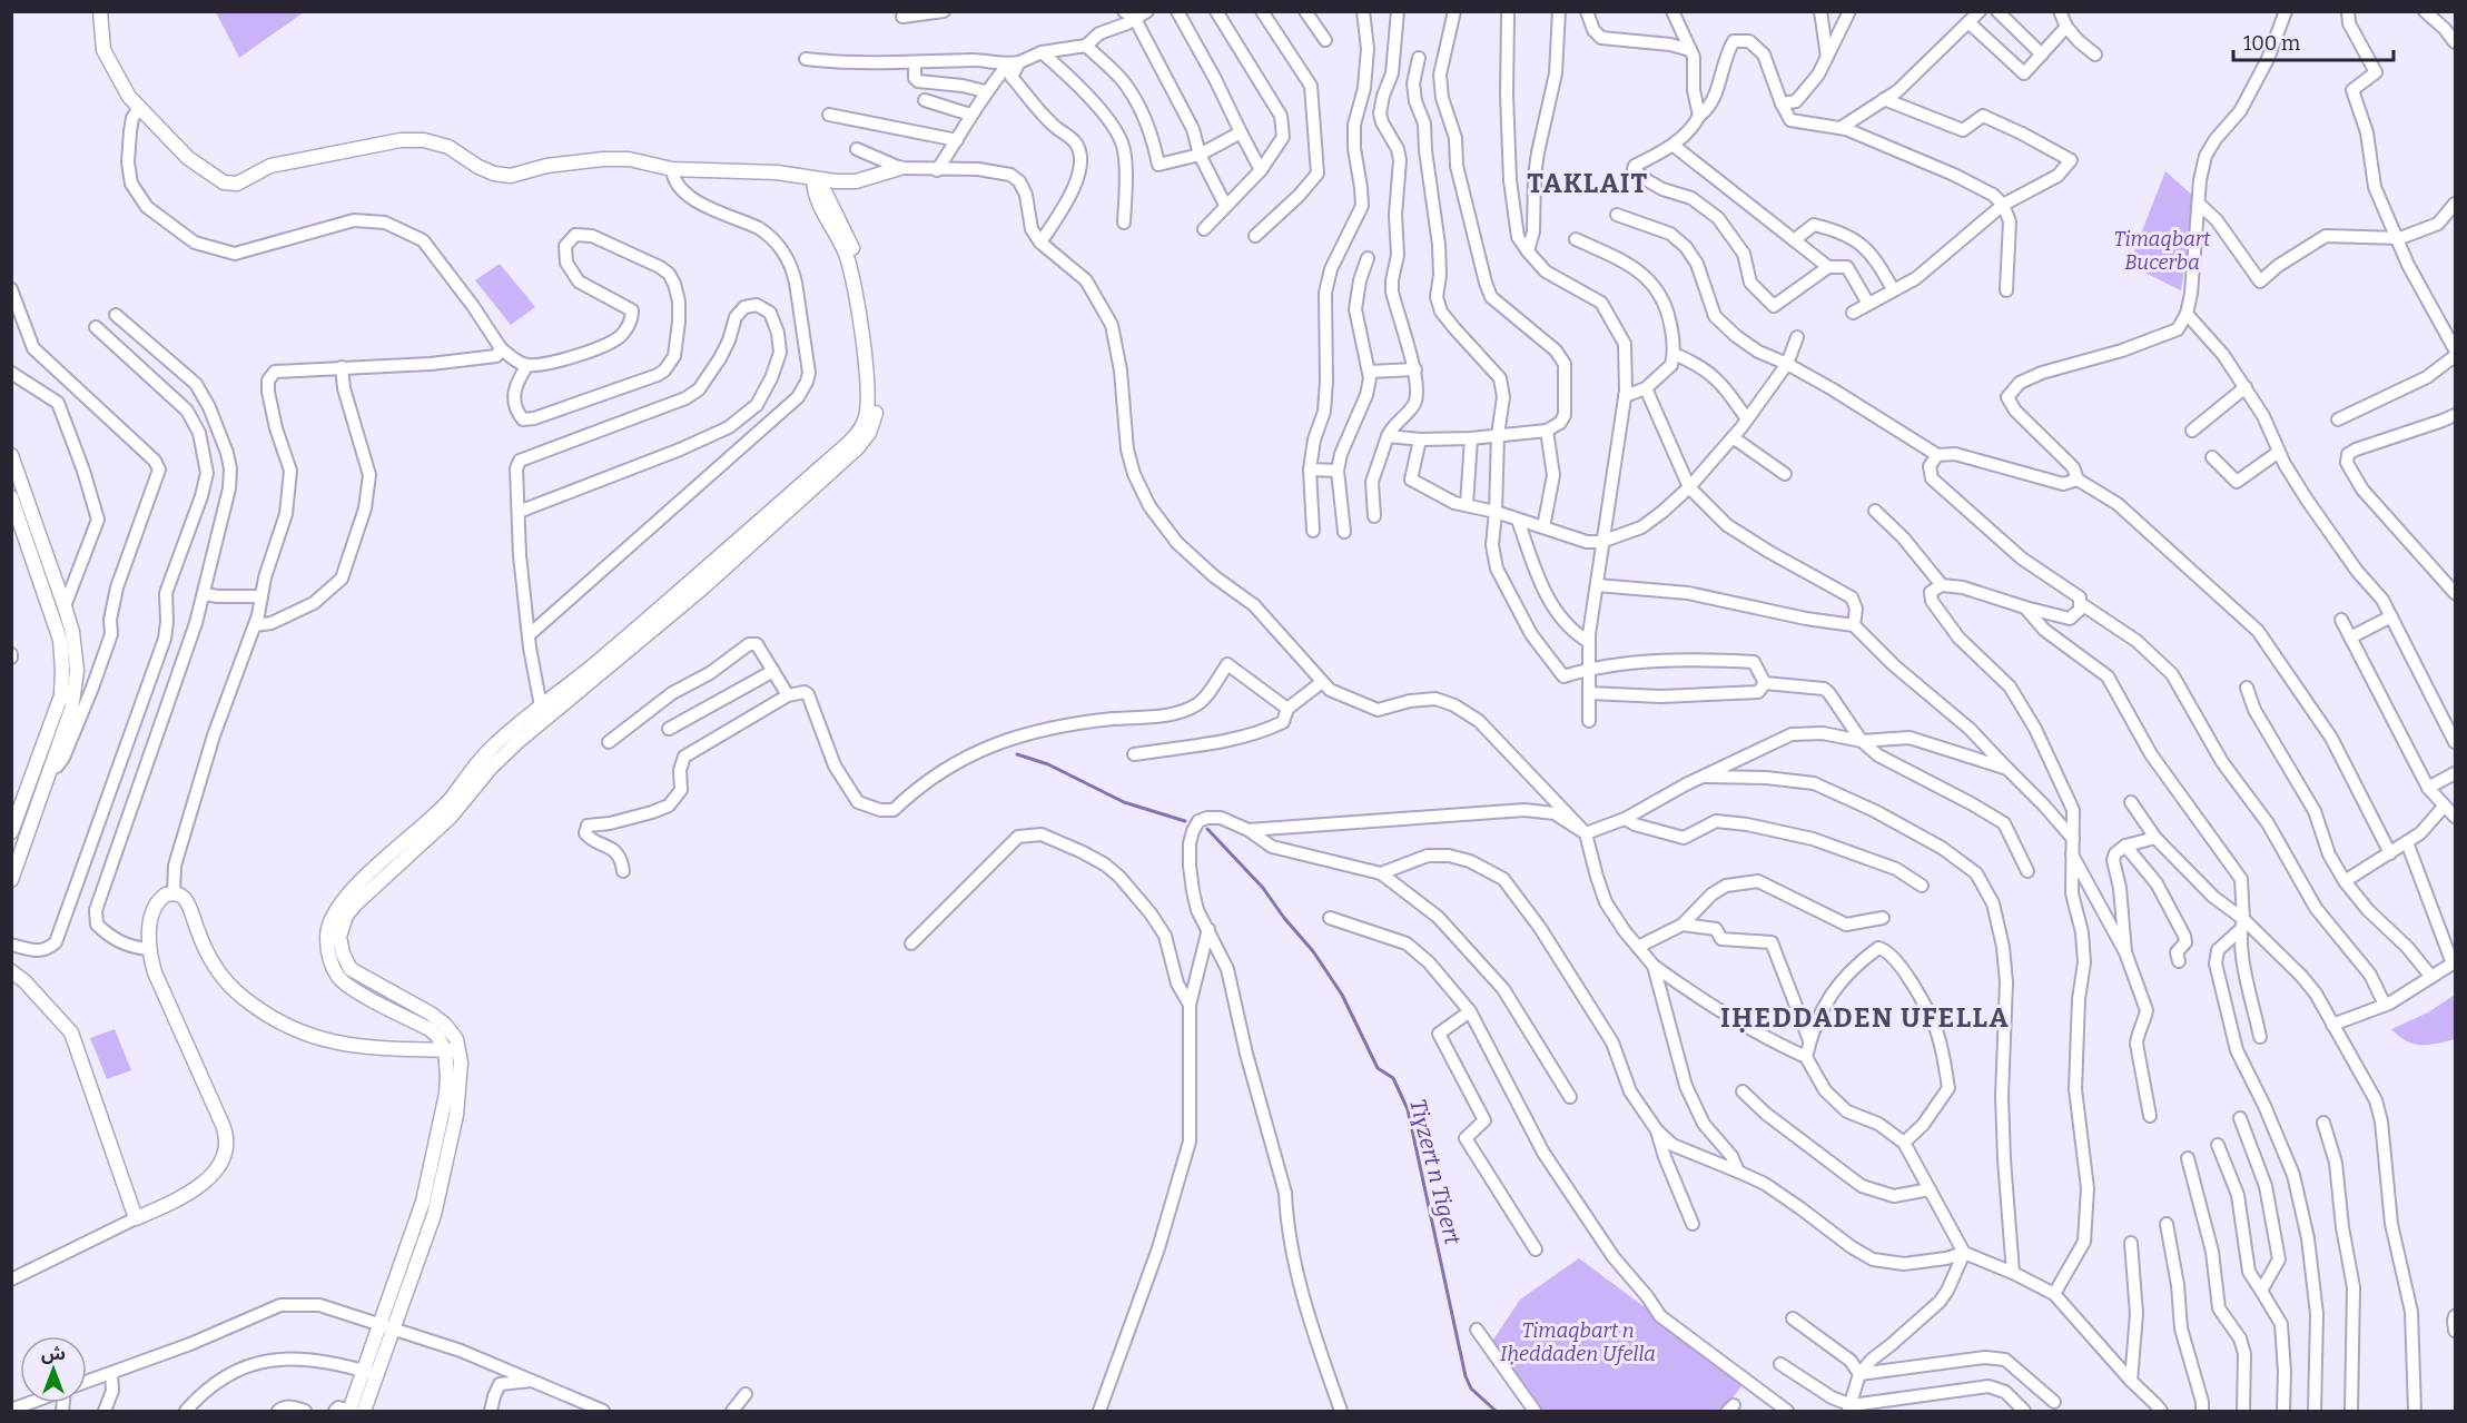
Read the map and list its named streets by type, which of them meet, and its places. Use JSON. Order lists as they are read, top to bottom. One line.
{"districts":["TAKLAIT","IḤEDDADEN UFELLA"],"water":["Tiɣzert n Tigert"],"parks":["Timaqbart Bucerba","Timaqbart n Iḥeddaden Ufella"],"scale_bar":"100 m","north":"top"}
